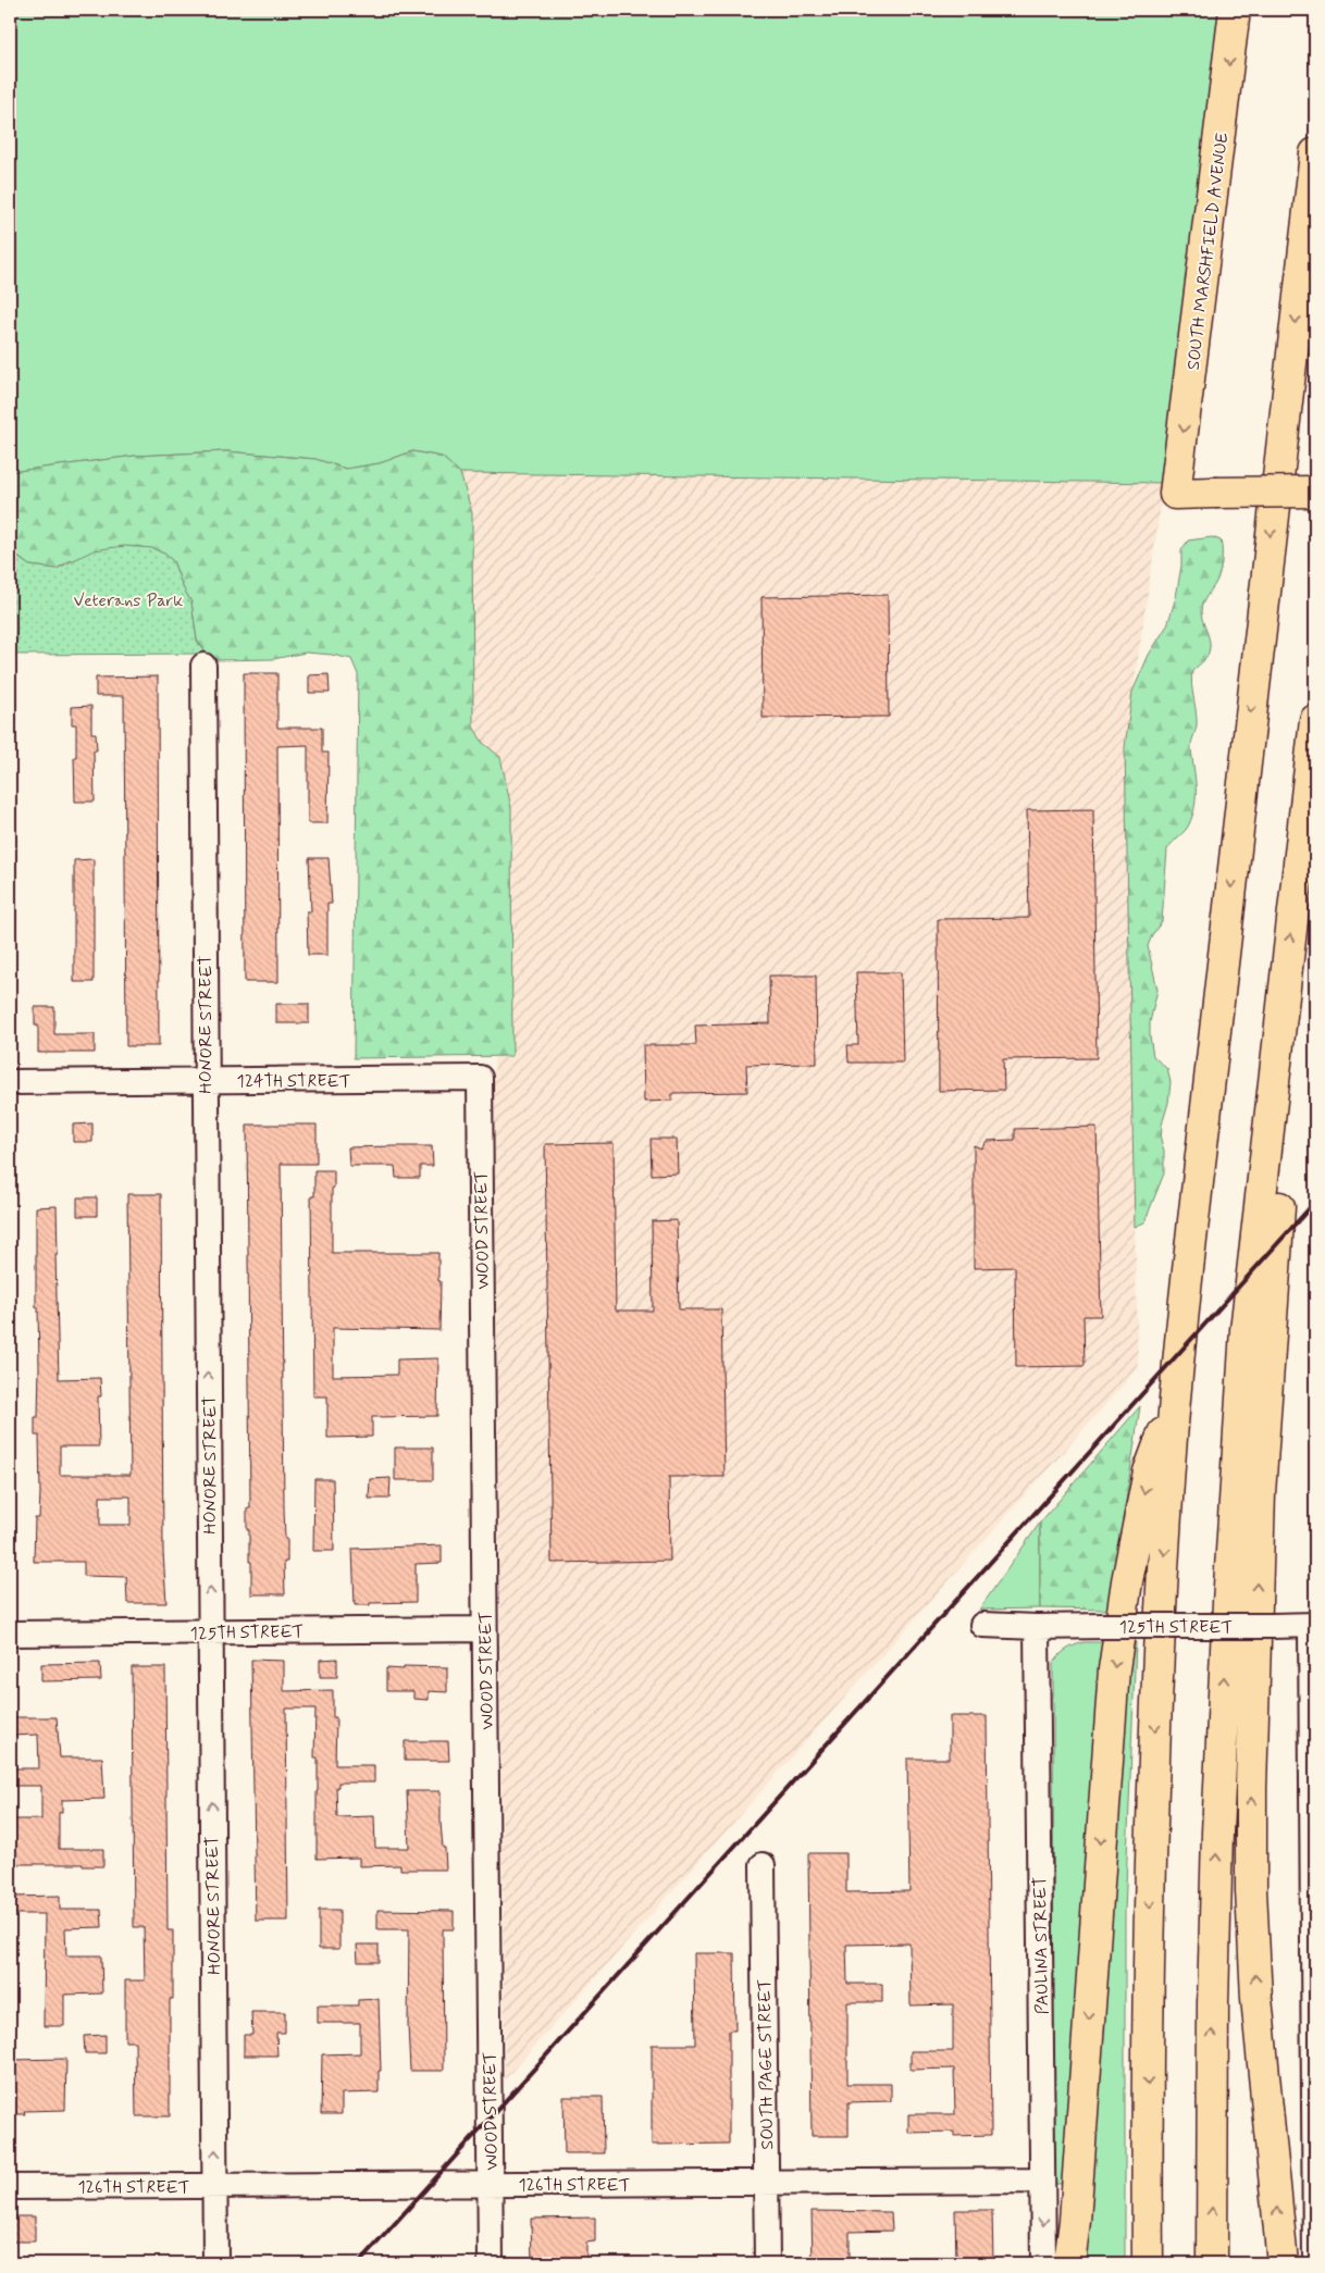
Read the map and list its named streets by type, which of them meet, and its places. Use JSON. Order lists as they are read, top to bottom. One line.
{"streets":{"main road":["SOUTH MARSHFIELD AVENUE"],"street":["HONORE STREET","124TH STREET","WOOD STREET","125TH STREET","PAULINA STREET","SOUTH PAGE STREET","126TH STREET"]},"crossings":[["HONORE STREET","124TH STREET"],["HONORE STREET","125TH STREET"],["HONORE STREET","126TH STREET"],["124TH STREET","WOOD STREET"],["WOOD STREET","125TH STREET"],["WOOD STREET","126TH STREET"],["125TH STREET","PAULINA STREET"],["PAULINA STREET","126TH STREET"],["SOUTH PAGE STREET","126TH STREET"]],"one_way":["HONORE STREET"],"parks":["Veterans Park"]}
